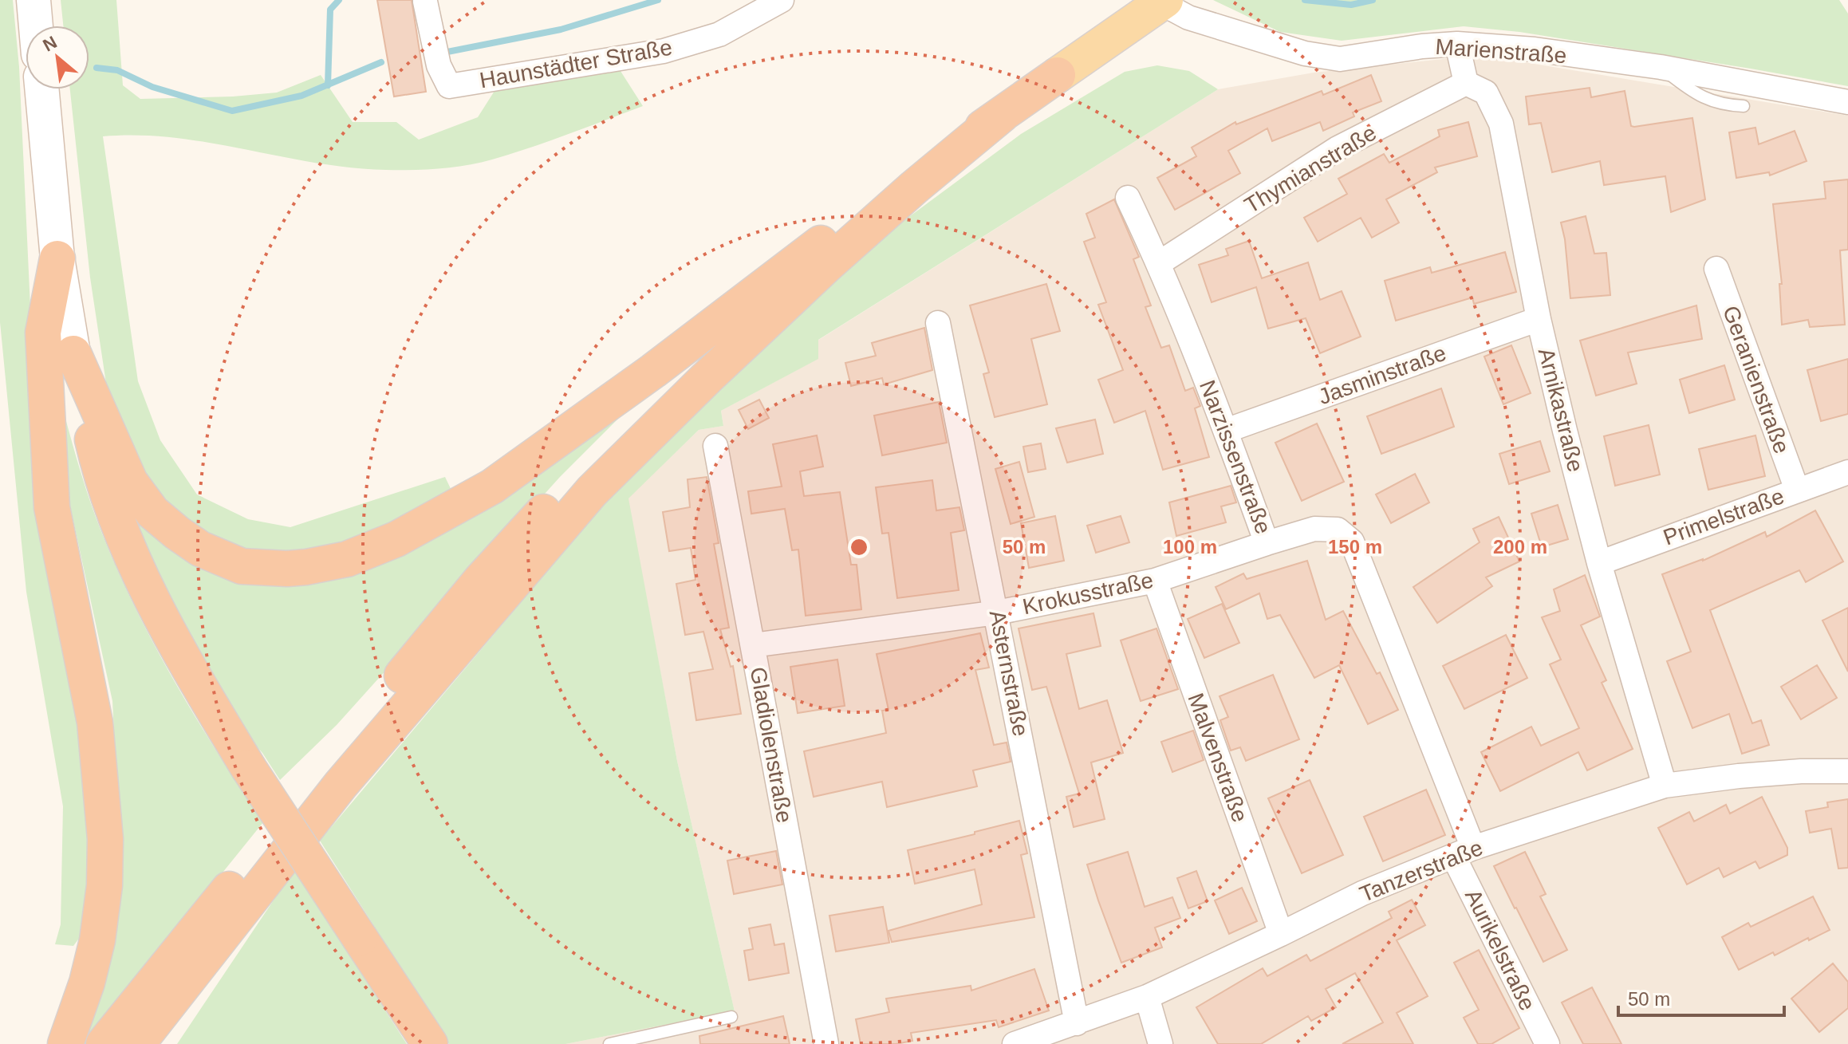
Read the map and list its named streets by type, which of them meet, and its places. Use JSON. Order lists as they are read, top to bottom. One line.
{"streets":{"street":["Marienstraße","Haunstädter Straße","Thymianstraße","Jasminstraße","Geranienstraße","Arnikastraße","Narzissenstraße","Primelstraße","Krokusstraße","Asternstraße","Gladiolenstraße","Malvenstraße","Tanzerstraße","Aurikelstraße"]},"crossings":[["Thymianstraße","Arnikastraße"],["Thymianstraße","Narzissenstraße"],["Jasminstraße","Arnikastraße"],["Jasminstraße","Narzissenstraße"],["Geranienstraße","Primelstraße"],["Arnikastraße","Primelstraße"],["Arnikastraße","Tanzerstraße"],["Narzissenstraße","Krokusstraße"],["Narzissenstraße","Tanzerstraße"],["Narzissenstraße","Aurikelstraße"],["Krokusstraße","Asternstraße"],["Krokusstraße","Gladiolenstraße"],["Krokusstraße","Malvenstraße"],["Asternstraße","Tanzerstraße"],["Malvenstraße","Tanzerstraße"],["Tanzerstraße","Aurikelstraße"]],"scale_bar":"50 m","north":"top left","rings":["50 m","100 m","150 m","200 m"]}
